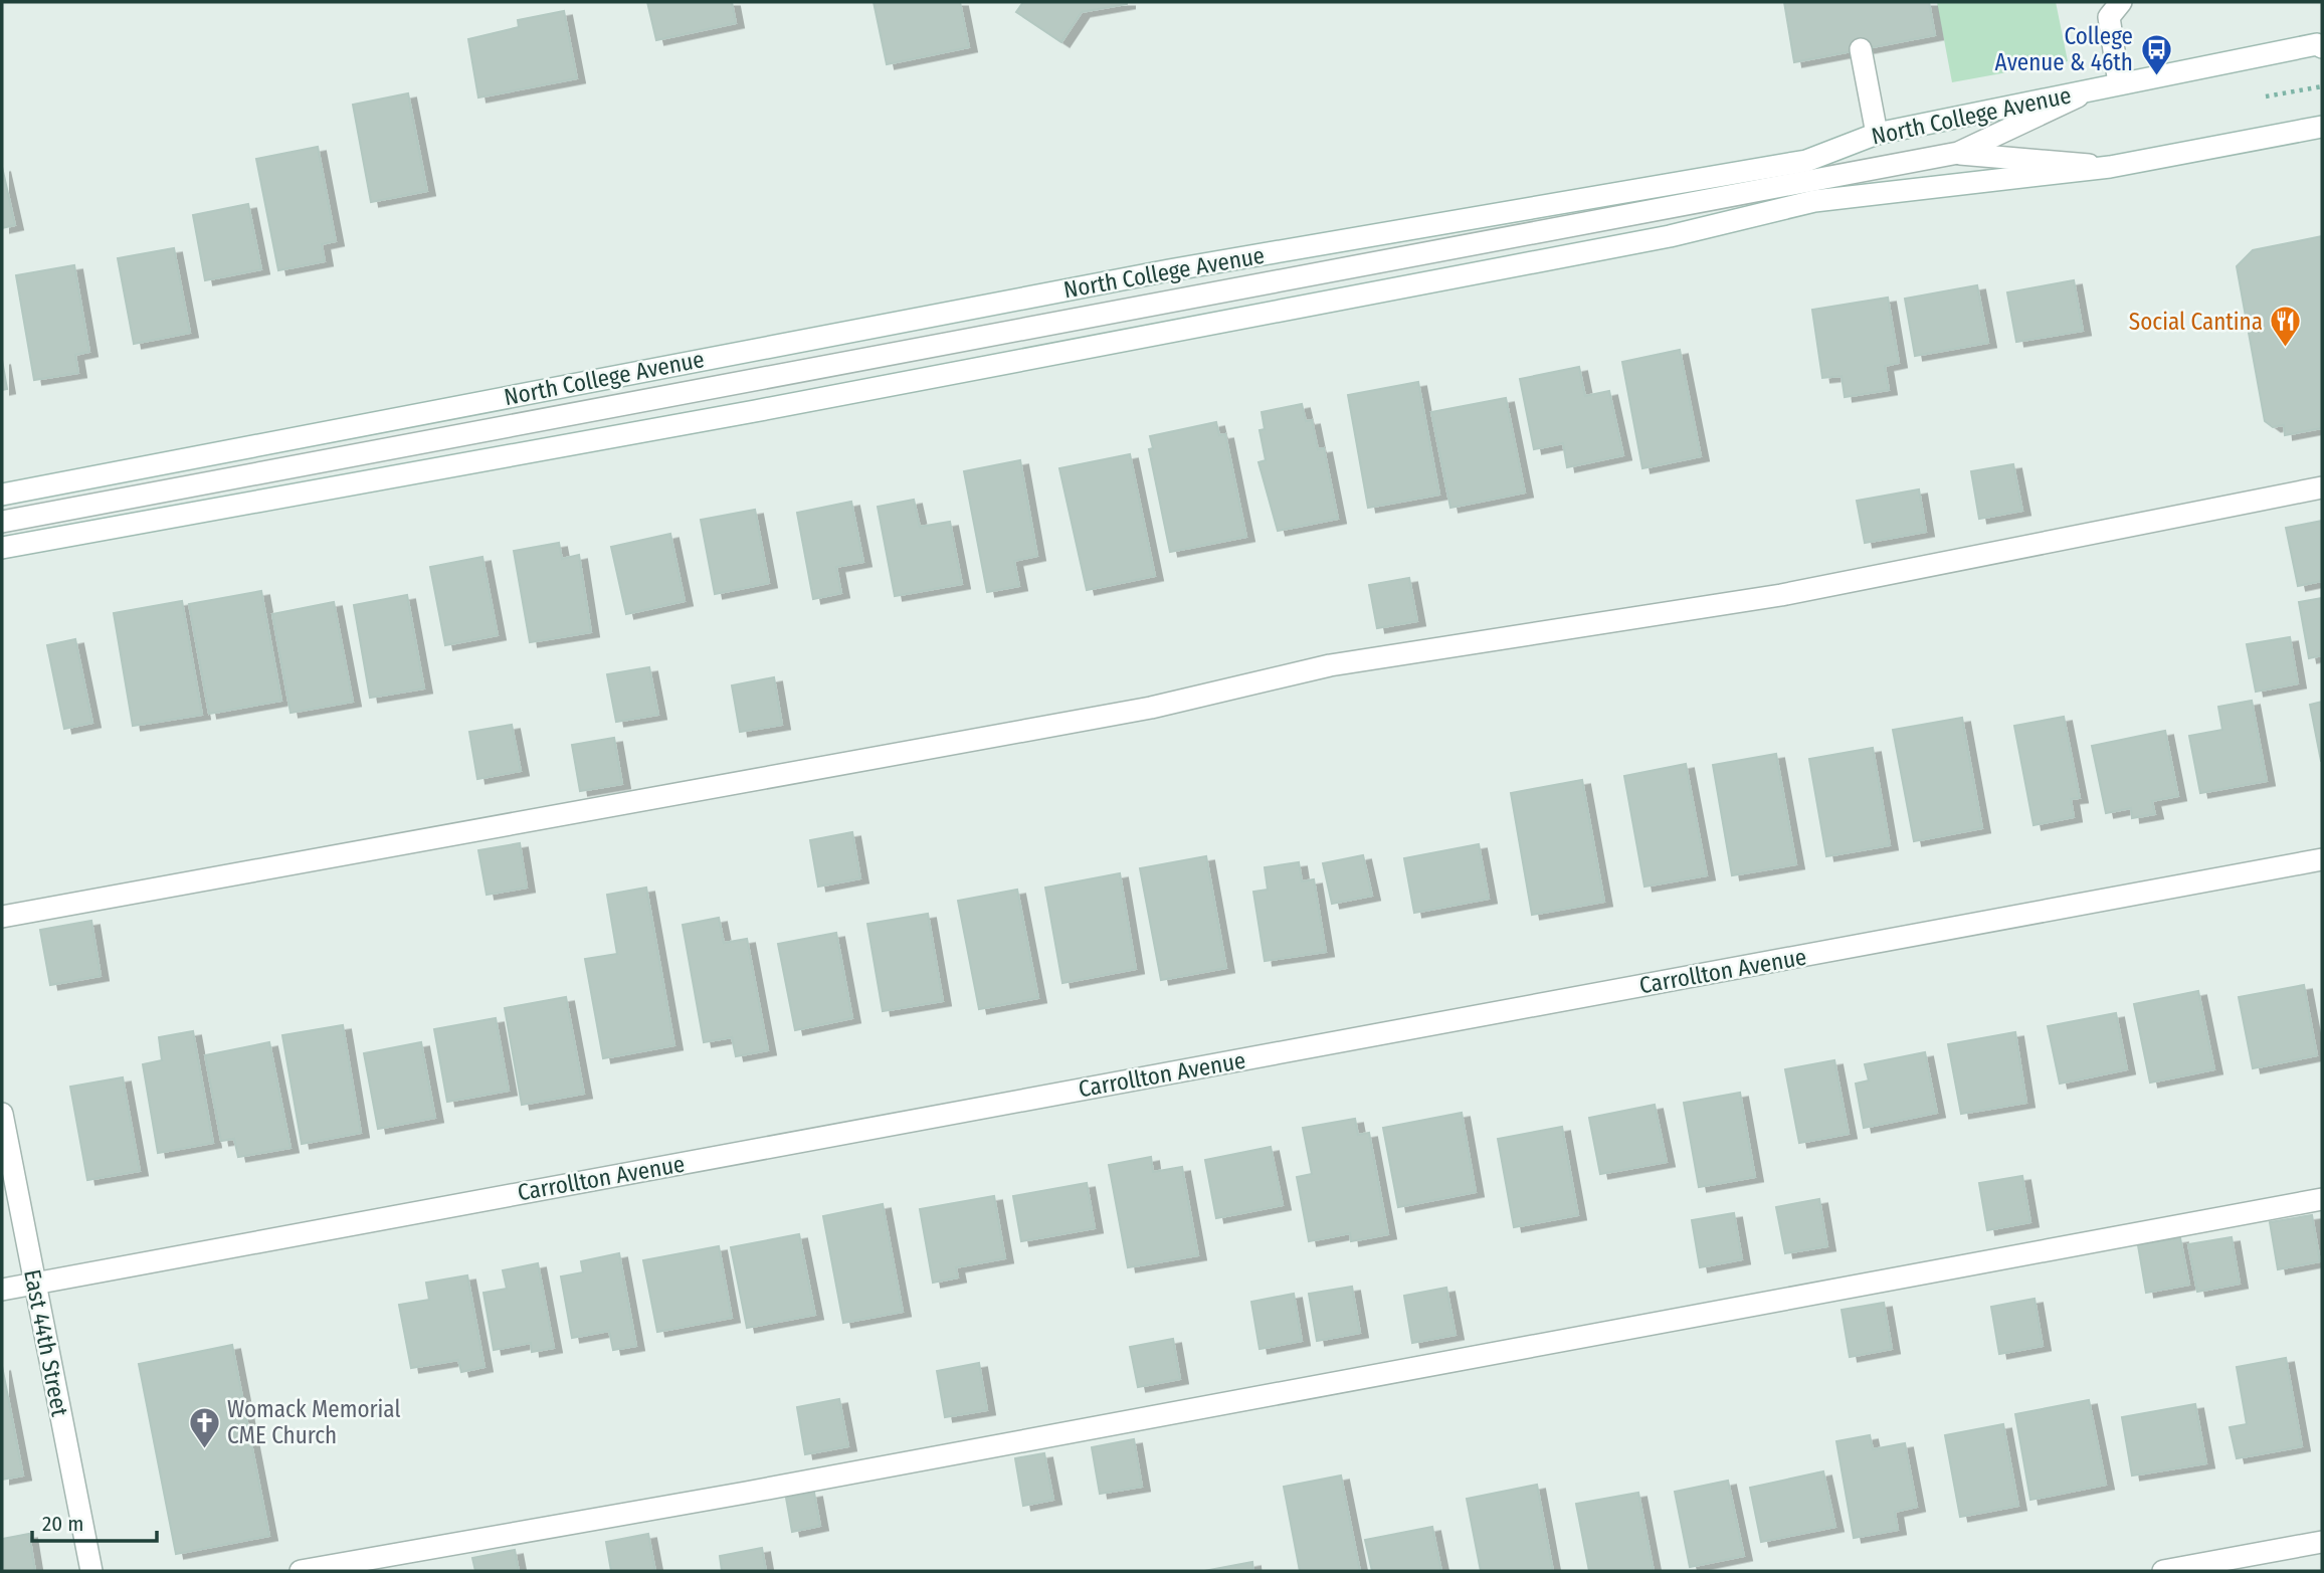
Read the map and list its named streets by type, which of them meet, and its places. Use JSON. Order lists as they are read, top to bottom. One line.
{"streets":{"main road":["North College Avenue","Carrollton Avenue","East 44th Street"]},"crossings":[["Carrollton Avenue","East 44th Street"]],"places":{"bus stop":["College Avenue & 46th"],"restaurant":["Social Cantina"],"church":["Womack Memorial CME Church"]},"scale_bar":"20 m"}
